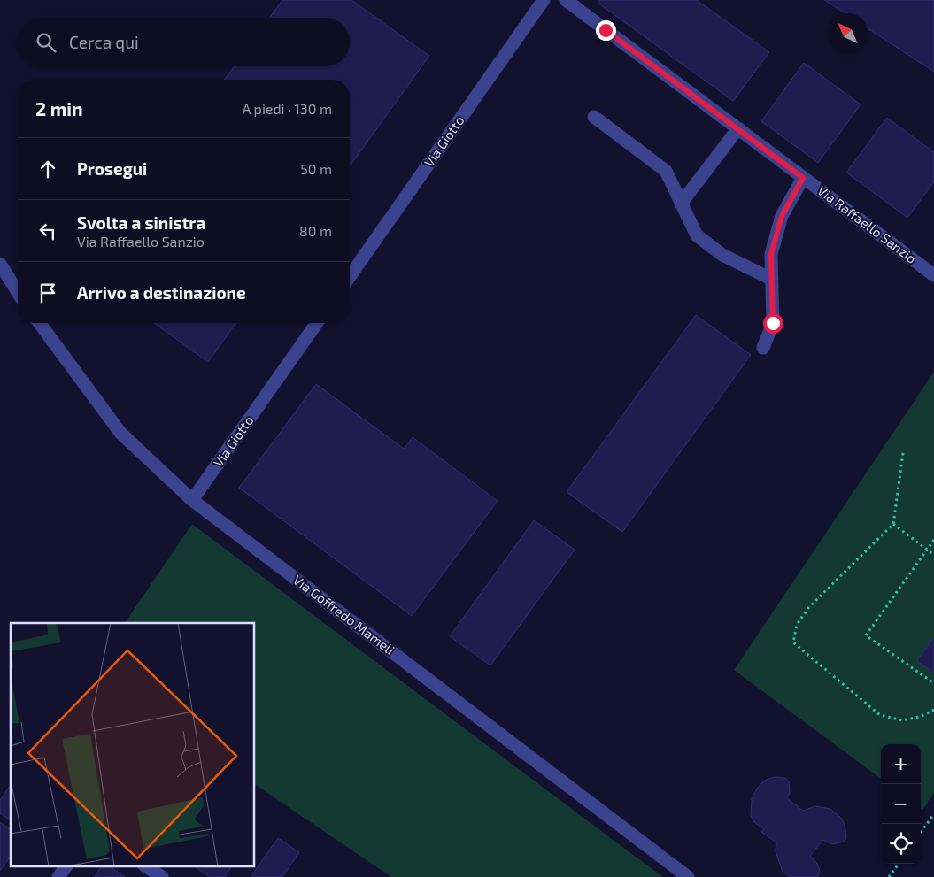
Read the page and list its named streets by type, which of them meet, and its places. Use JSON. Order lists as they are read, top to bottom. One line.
{"streets":{"street":["Via Giotto","Via Raffaello Sanzio","Via Goffredo Mameli"]},"crossings":[["Via Giotto","Via Goffredo Mameli"]],"north":"top left","page":{"search":"Cerca qui","heading":["2 min","A piedi · 130 m"],"list":[["Prosegui","50 m"],["Svolta a sinistra","Via Raffaello Sanzio","80 m"],"Arrivo a destinazione"],"map_buttons":["+","−"]}}
